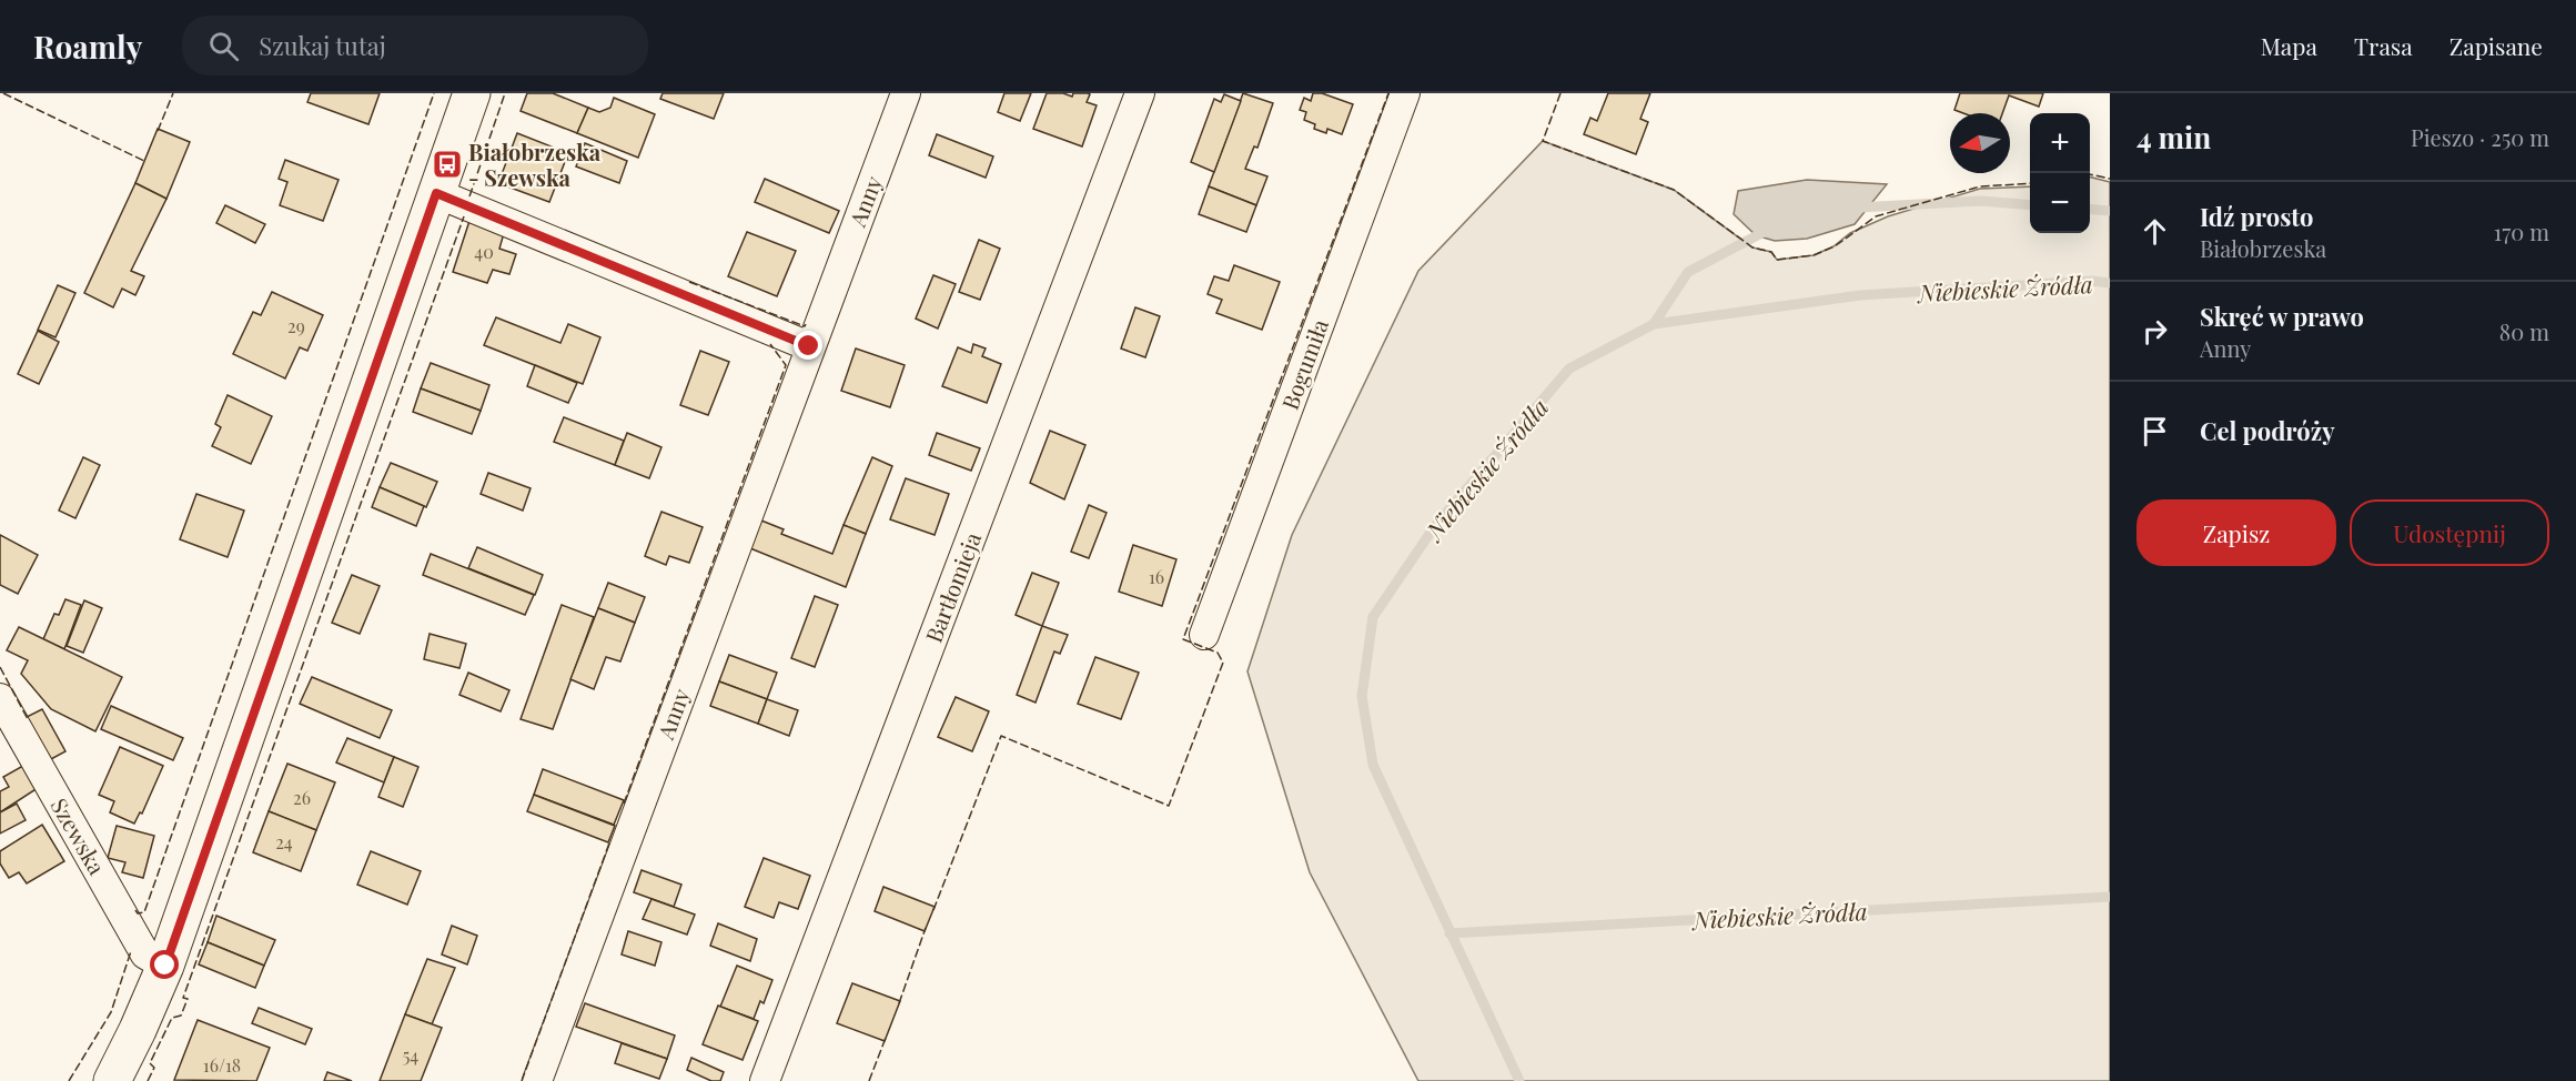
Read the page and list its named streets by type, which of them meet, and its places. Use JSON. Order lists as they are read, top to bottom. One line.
{"streets":{"street":["Anny","Bogumiła","Bartłomieja","Szewska"]},"water":["Niebieskie Źródła","Niebieskie Żródła"],"places":{"bus stop":["Białobrzeska - Szewska"]},"house_numbers":["40","29","16","26","24","54","16/18"],"north":"left","page":{"header":"Roamly","search":"Szukaj tutaj","nav":["Mapa","Trasa","Zapisane"],"heading":["4 min","Pieszo · 250 m"],"map_buttons":["+","−"],"list":[["Idź prosto","Białobrzeska","170 m"],["Skręć w prawo","Anny","80 m"],"Cel podróży"],"buttons":["Zapisz","Udostępnij"]}}
